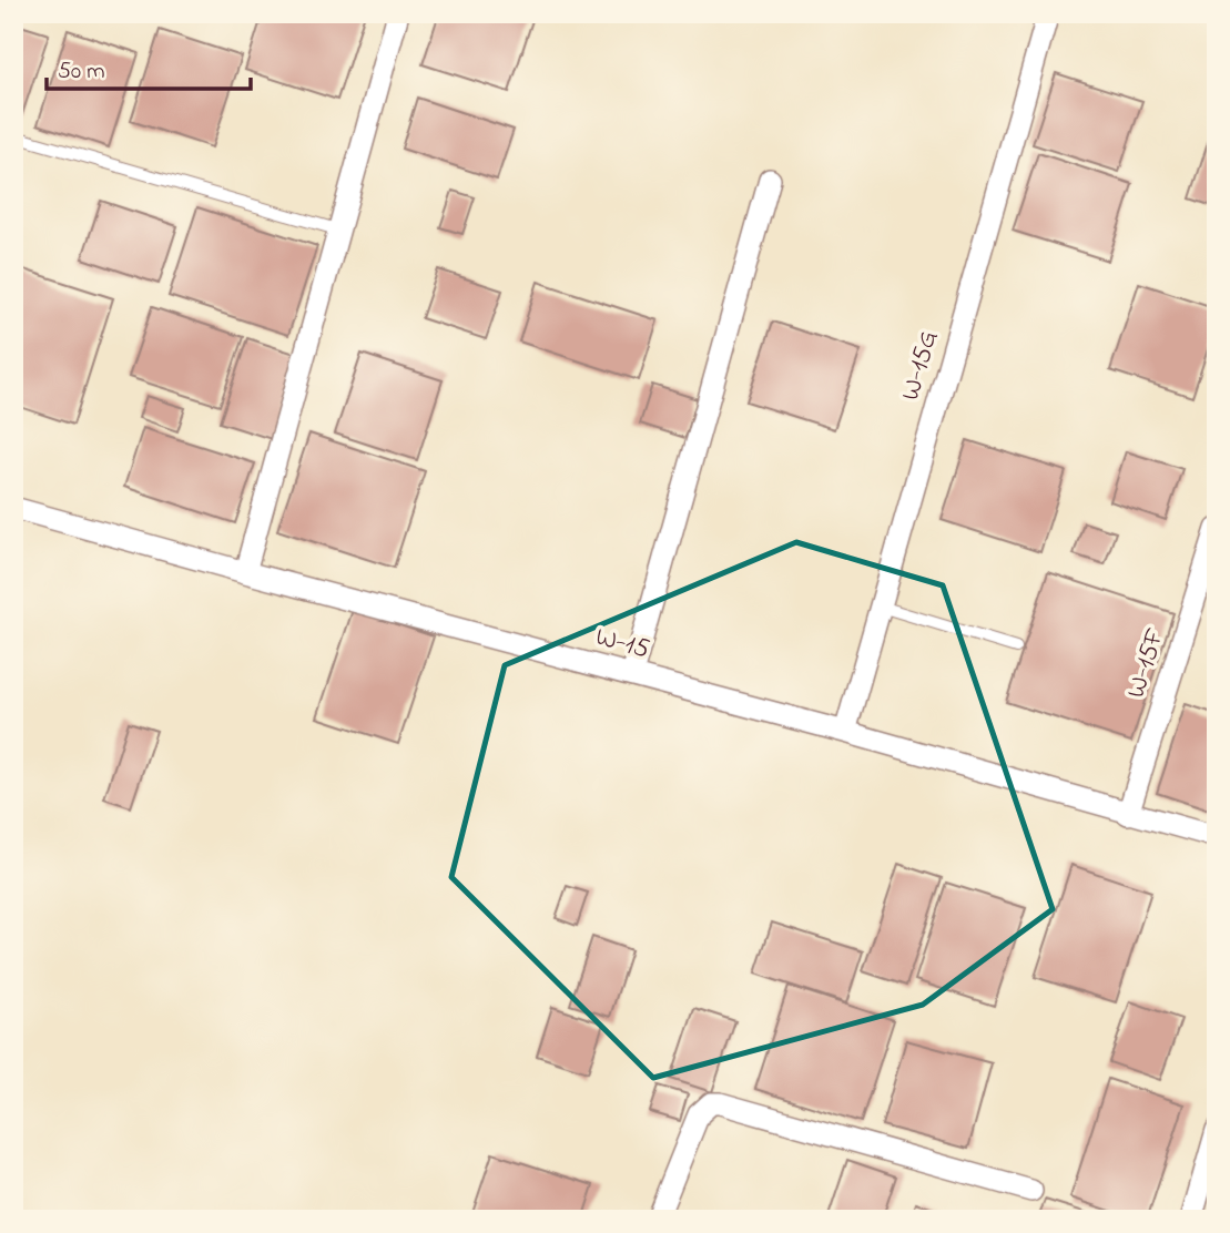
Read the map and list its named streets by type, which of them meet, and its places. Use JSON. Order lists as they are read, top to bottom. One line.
{"streets":{"street":["W-15G","W-15","W-15F"]},"crossings":[["W-15G","W-15"],["W-15","W-15F"]],"scale_bar":"50 m"}
